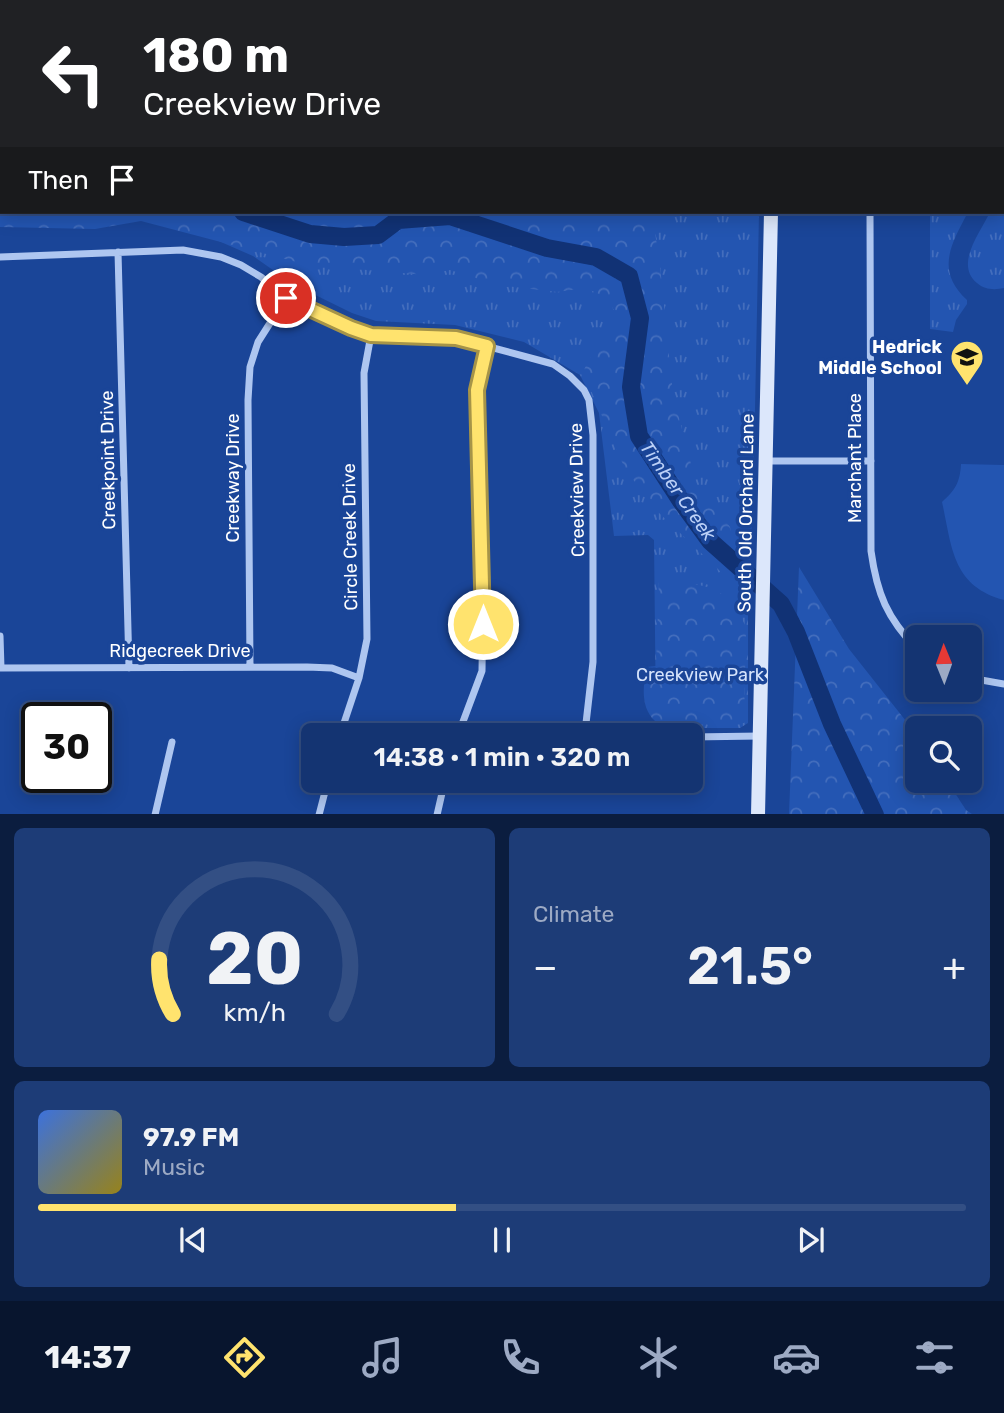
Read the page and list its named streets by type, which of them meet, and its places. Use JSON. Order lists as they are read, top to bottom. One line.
{"streets":{"street":["Marchant Place","Creekpoint Drive","Creekway Drive","Creekview Drive","South Old Orchard Lane","Circle Creek Drive","Ridgecreek Drive"]},"crossings":[["Creekpoint Drive","Creekview Drive"],["Creekpoint Drive","Ridgecreek Drive"],["Creekway Drive","Creekview Drive"],["Creekway Drive","Ridgecreek Drive"],["Creekview Drive","Circle Creek Drive"],["Circle Creek Drive","Ridgecreek Drive"]],"water":["Timber Creek"],"parks":["Creekview Park"],"places":{"school or university":["Hedrick Middle School"]},"north":"top","page":{"turn":["180 m","Creekview Drive"],"then":"Then","limit":"30","trip":"14:38 · 1 min · 320 m","tile":"Climate","heat":["−","21.5°","+"],"song":["97.9 FM","Music"],"tabs":"14:37","gauge":["20","km/h"]}}
